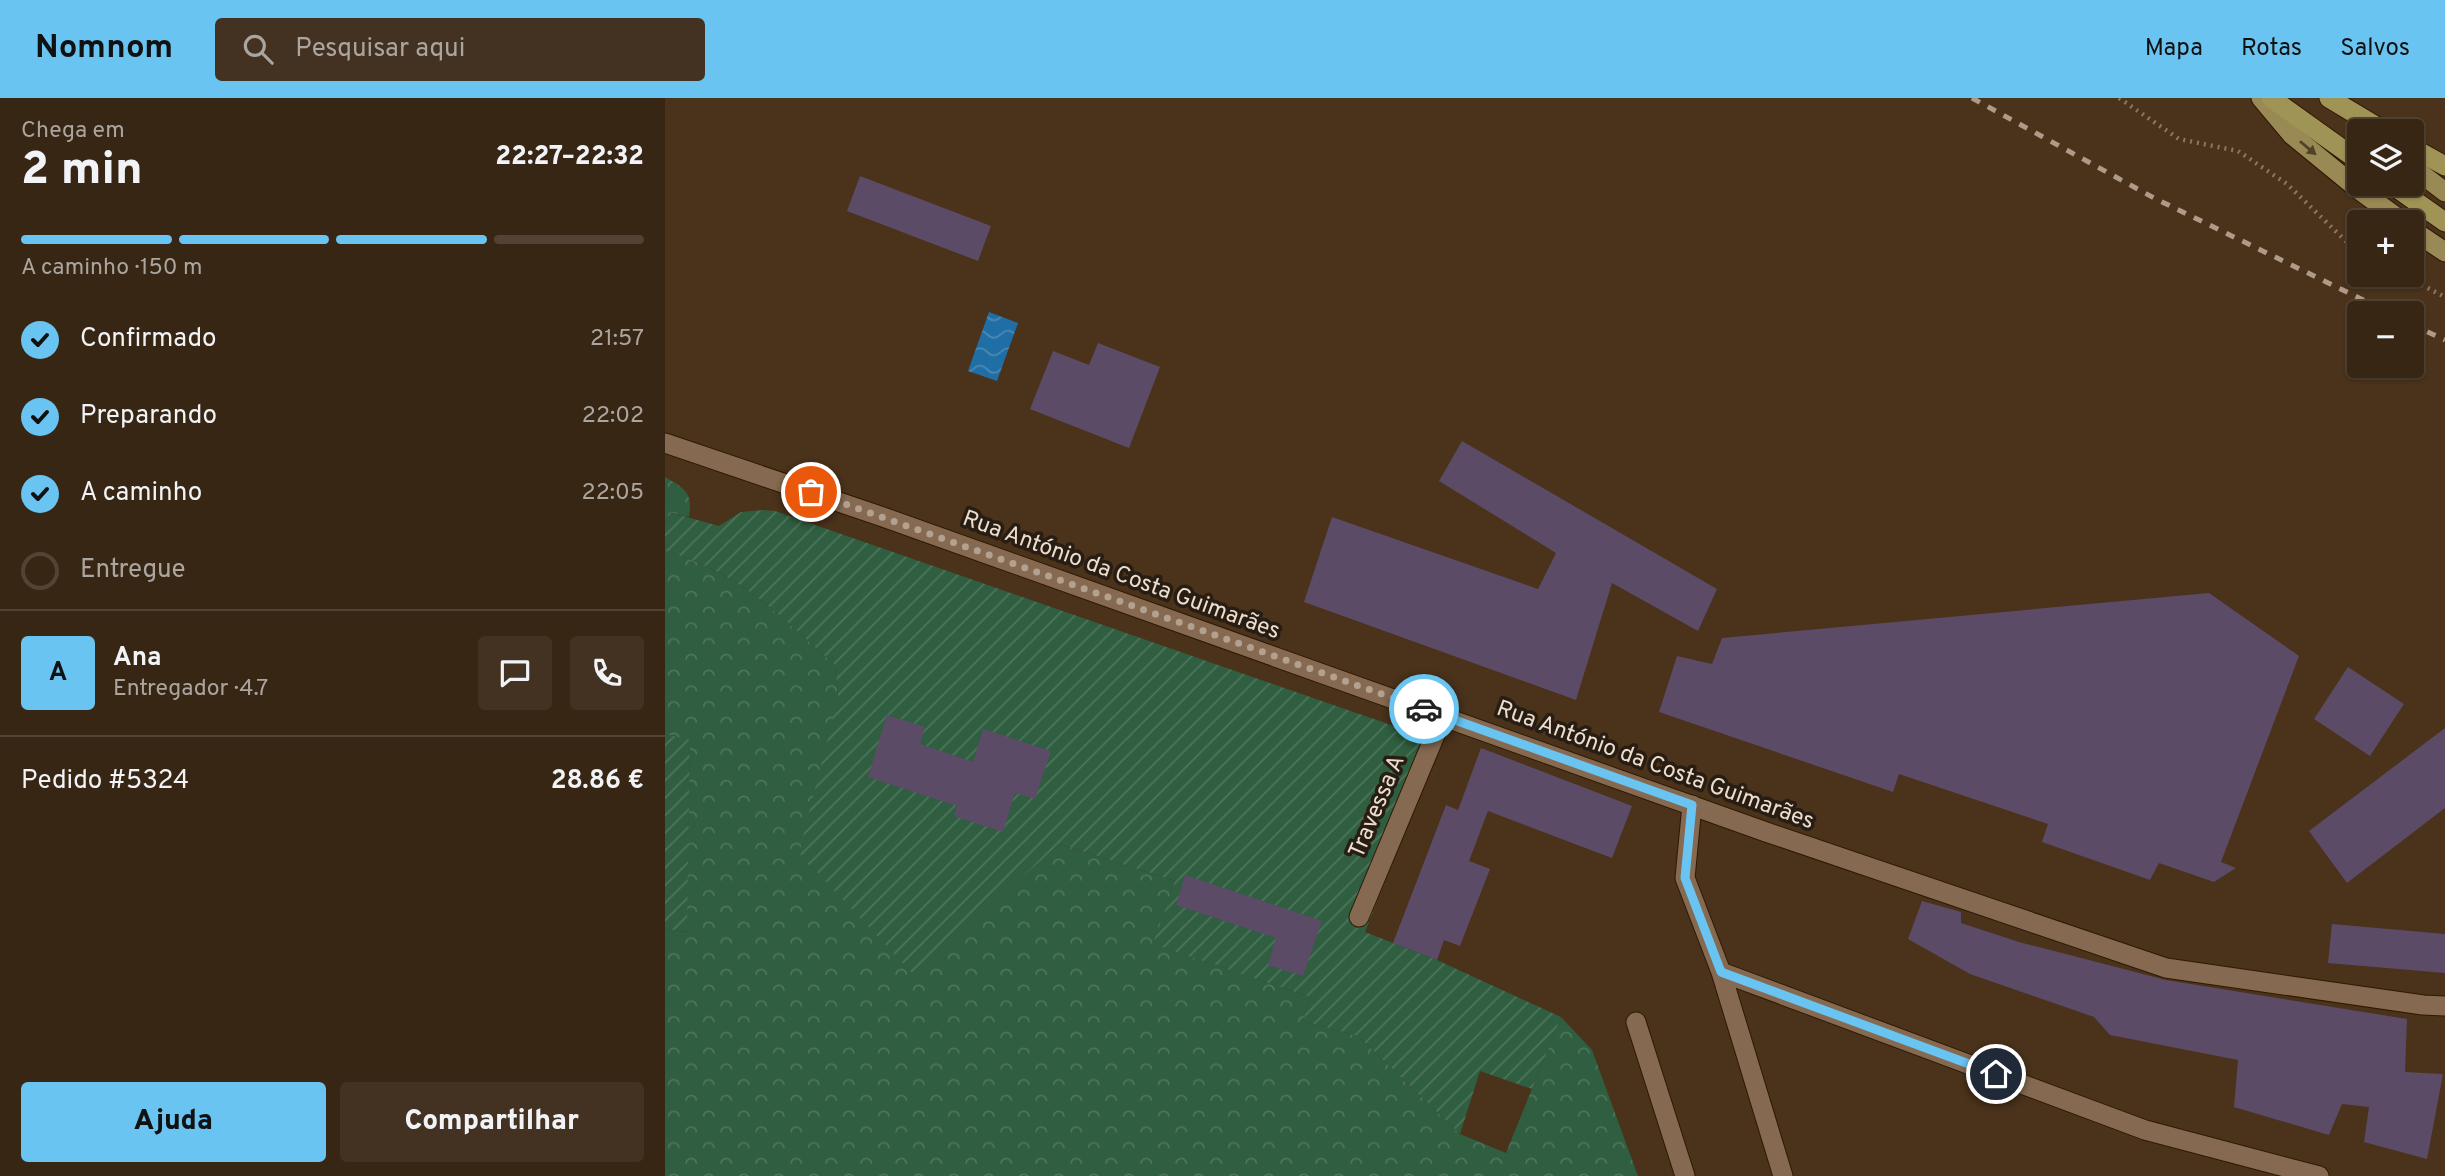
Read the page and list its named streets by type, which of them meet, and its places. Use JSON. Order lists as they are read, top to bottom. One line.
{"streets":{"main road":["Rua António da Costa Guimarães","Travessa A"]},"crossings":[["Rua António da Costa Guimarães","Travessa A"]],"page":{"header":"Nomnom","search":"Pesquisar aqui","nav":["Mapa","Rotas","Salvos"],"heading":["2 min","Chega em","22:27–22:32"],"panel":["Ana","Entregador · 4.7","Pedido #5324","28.86 €"],"map_buttons":["+","−"],"bar":"A caminho · 150 m","list":[["Confirmado","21:57"],["Preparando","22:02"],["A caminho","22:05"],"Entregue"],"round":"A","buttons":["Ajuda","Compartilhar"]}}
